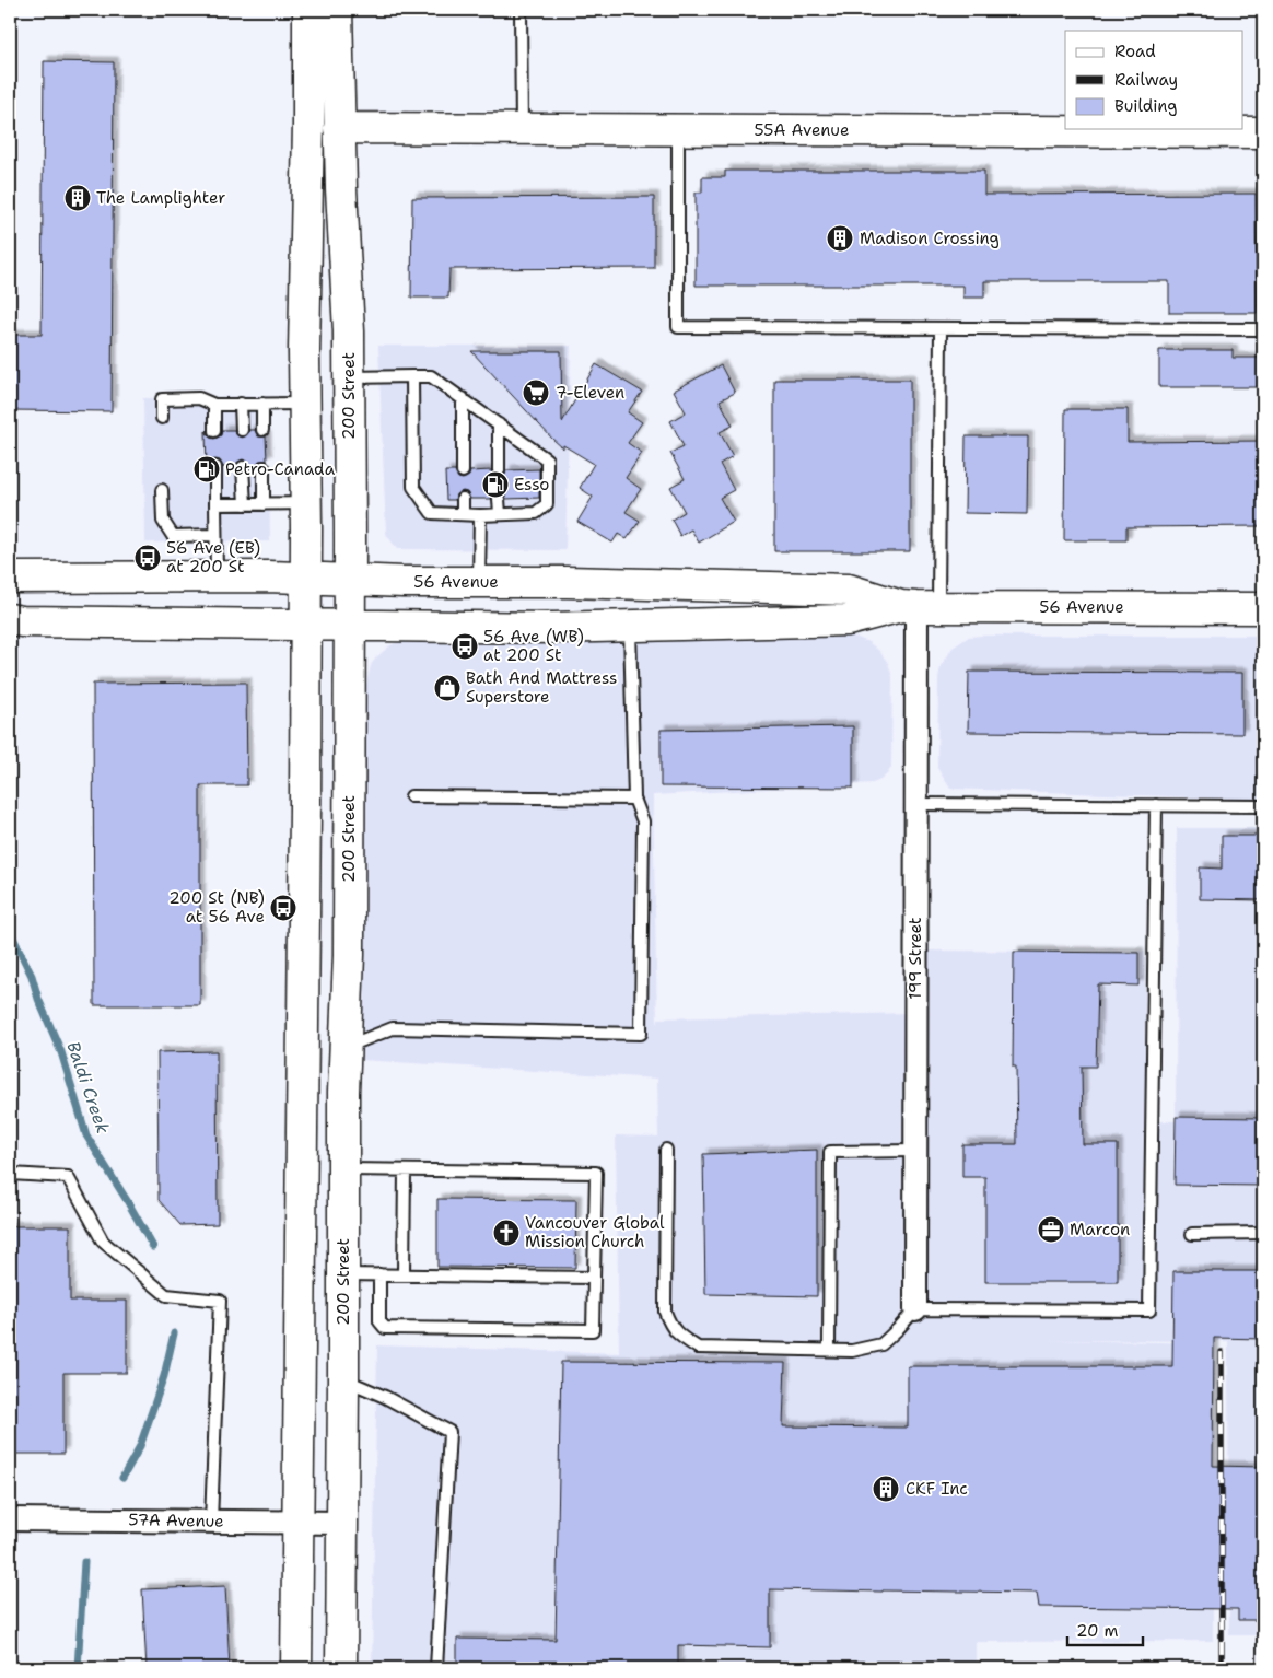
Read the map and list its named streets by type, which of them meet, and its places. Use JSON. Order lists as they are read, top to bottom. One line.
{"streets":{"main road":["55A Avenue","200 Street","56 Avenue"],"street":["199 Street","57A Avenue"]},"crossings":[["55A Avenue","200 Street"],["200 Street","56 Avenue"],["200 Street","57A Avenue"],["56 Avenue","199 Street"]],"water":["Baldi Creek"],"places":{"building":["The Lamplighter","Madison Crossing","CKF Inc"],"supermarket":["7-Eleven"],"fuel station":["Petro-Canada","Esso"],"bus stop":["56 Ave (EB) at 200 St","56 Ave (WB) at 200 St","200 St (NB) at 56 Ave"],"shop":["Bath And Mattress Superstore"],"office":["Marcon"],"church":["Vancouver Global Mission Church"]},"legend":["Road","Railway","Building"],"scale_bar":"20 m"}
